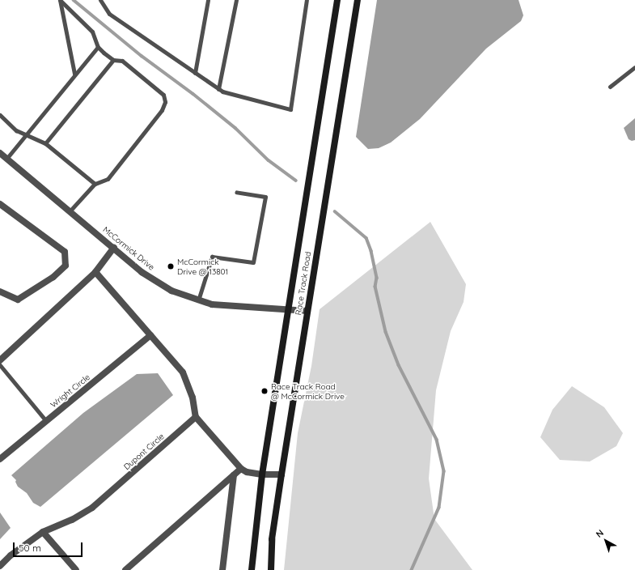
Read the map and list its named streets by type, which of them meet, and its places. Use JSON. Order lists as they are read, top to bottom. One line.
{"streets":{"main road":["Race Track Road"],"street":["McCormick Drive","Wright Circle","Dupont Circle"]},"crossings":[["McCormick Drive","Race Track Road"]],"places":["McCormick Drive @ 13801","Race Track Road @ McCormick Drive"],"scale_bar":"50 m","north":"top left"}
